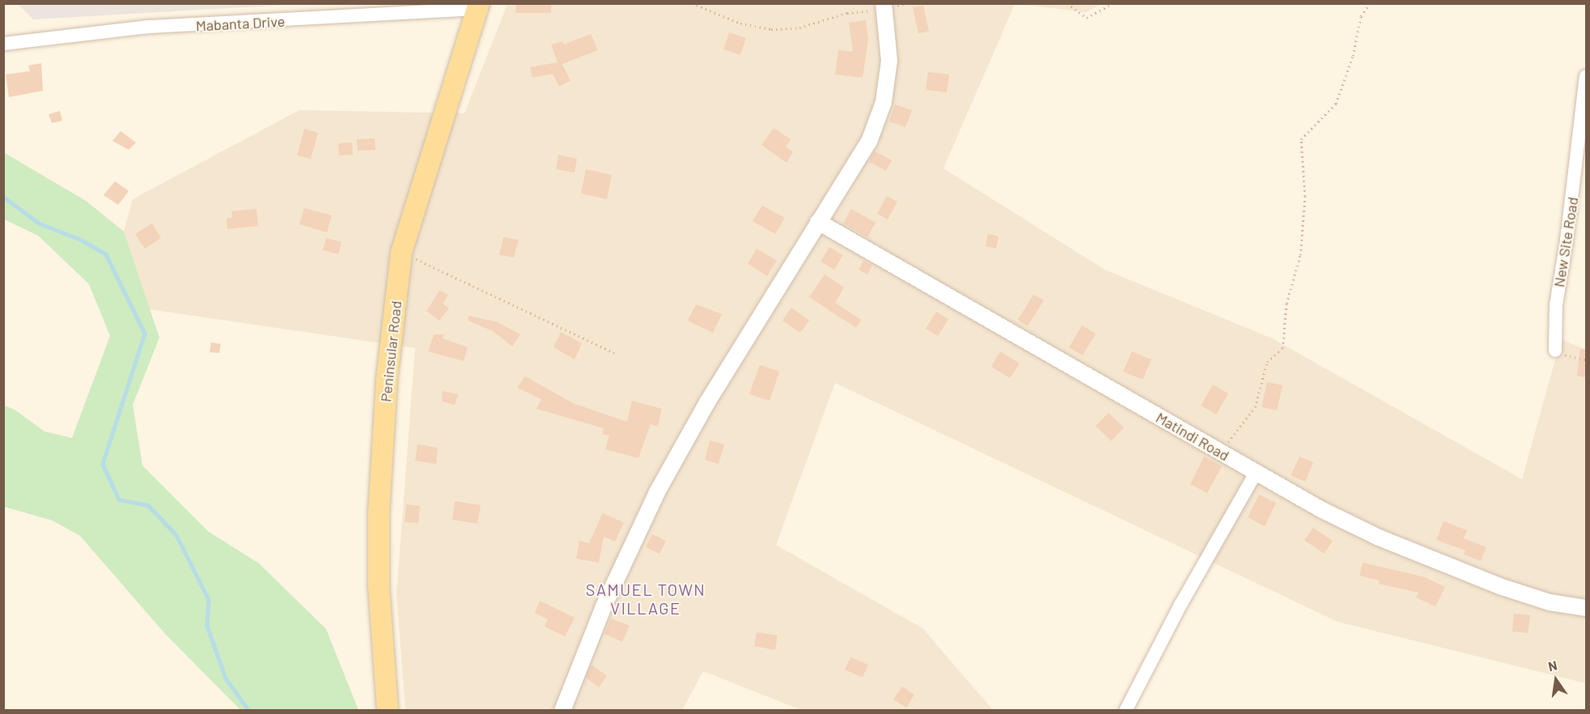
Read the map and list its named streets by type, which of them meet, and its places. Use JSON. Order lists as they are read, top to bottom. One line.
{"streets":{"main road":["Peninsular Road"],"street":["Mabanta Drive","New Site Road","Matindi Road"]},"crossings":[["Mabanta Drive","Peninsular Road"]],"districts":["SAMUEL TOWN VILLAGE"],"north":"top"}
